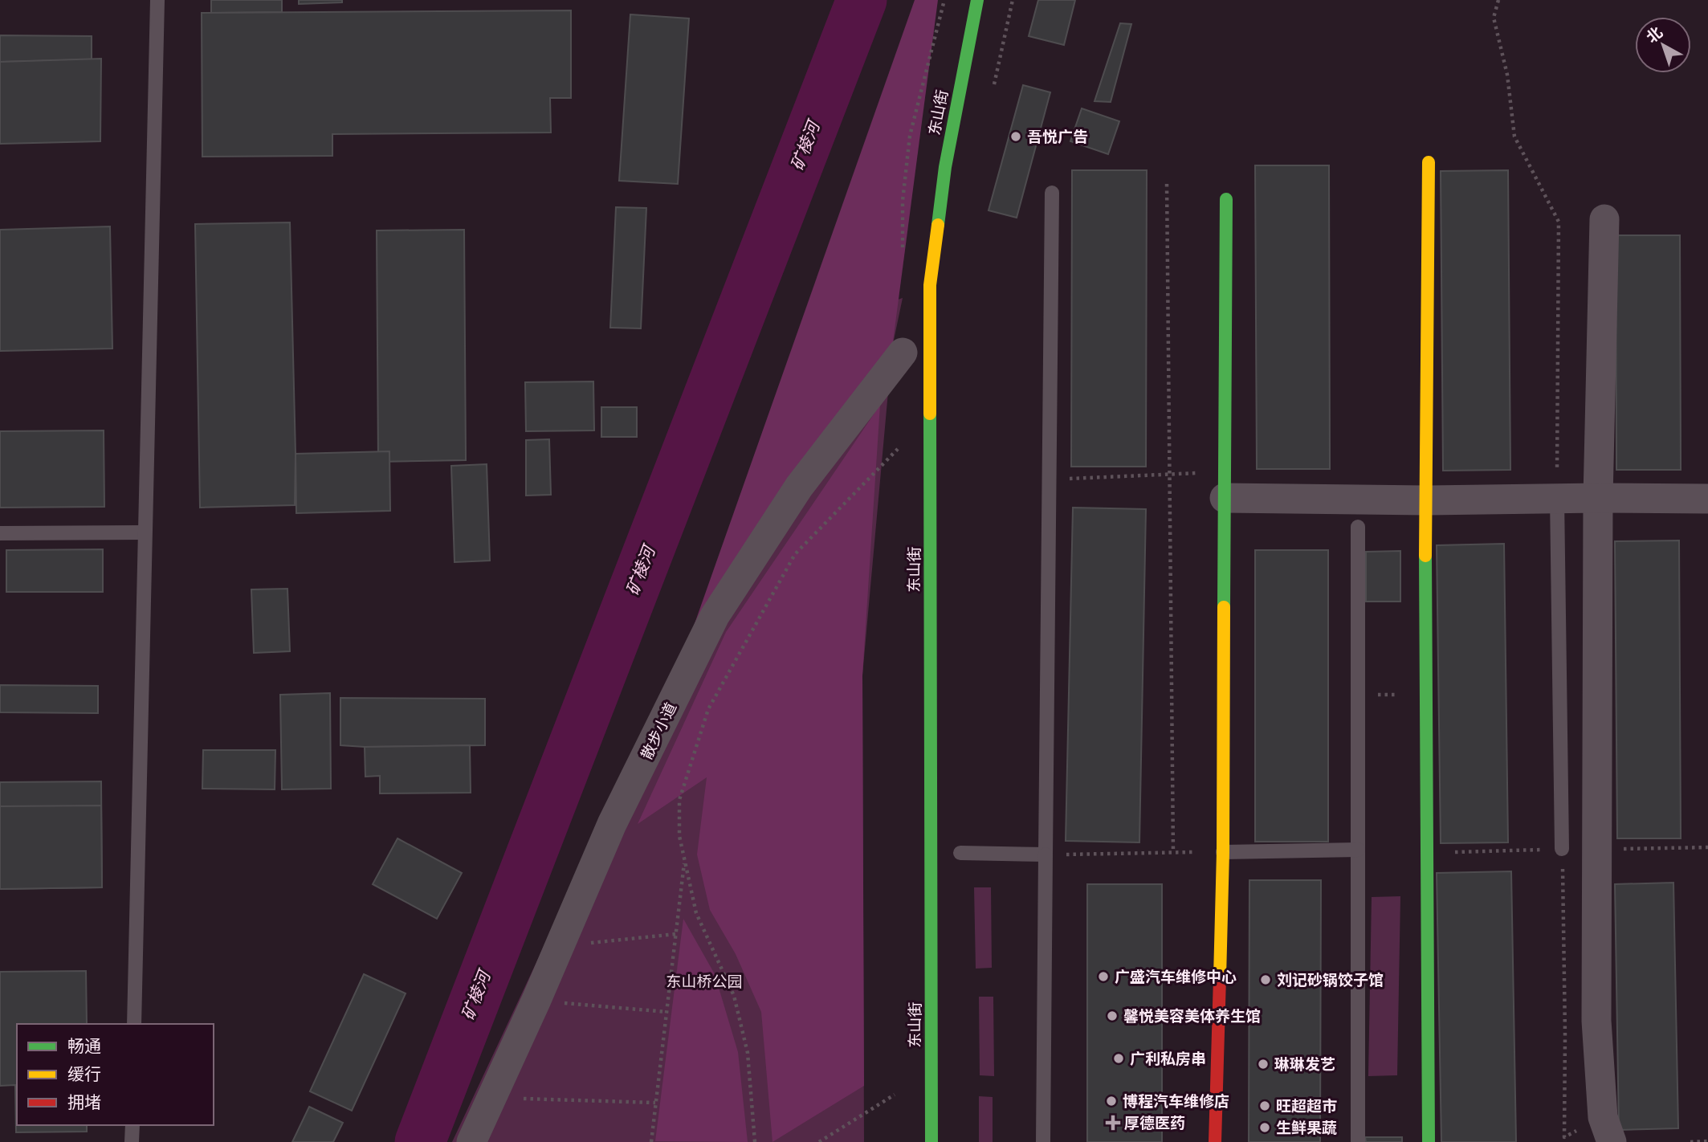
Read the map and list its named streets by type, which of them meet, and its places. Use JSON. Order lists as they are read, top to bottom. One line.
{"streets":{"street":["东山街","散步小道"]},"water":["矿棱河"],"parks":["东山桥公园"],"places":{"other":["吾悦广告","广盛汽车维修中心","刘记砂锅饺子馆","馨悦美容美体养生馆","广利私房串","琳琳发艺","博程汽车维修店","旺超超市","生鲜果蔬"],"health":["厚德医药"]},"legend":["畅通","缓行","拥堵"],"north":"top left"}
